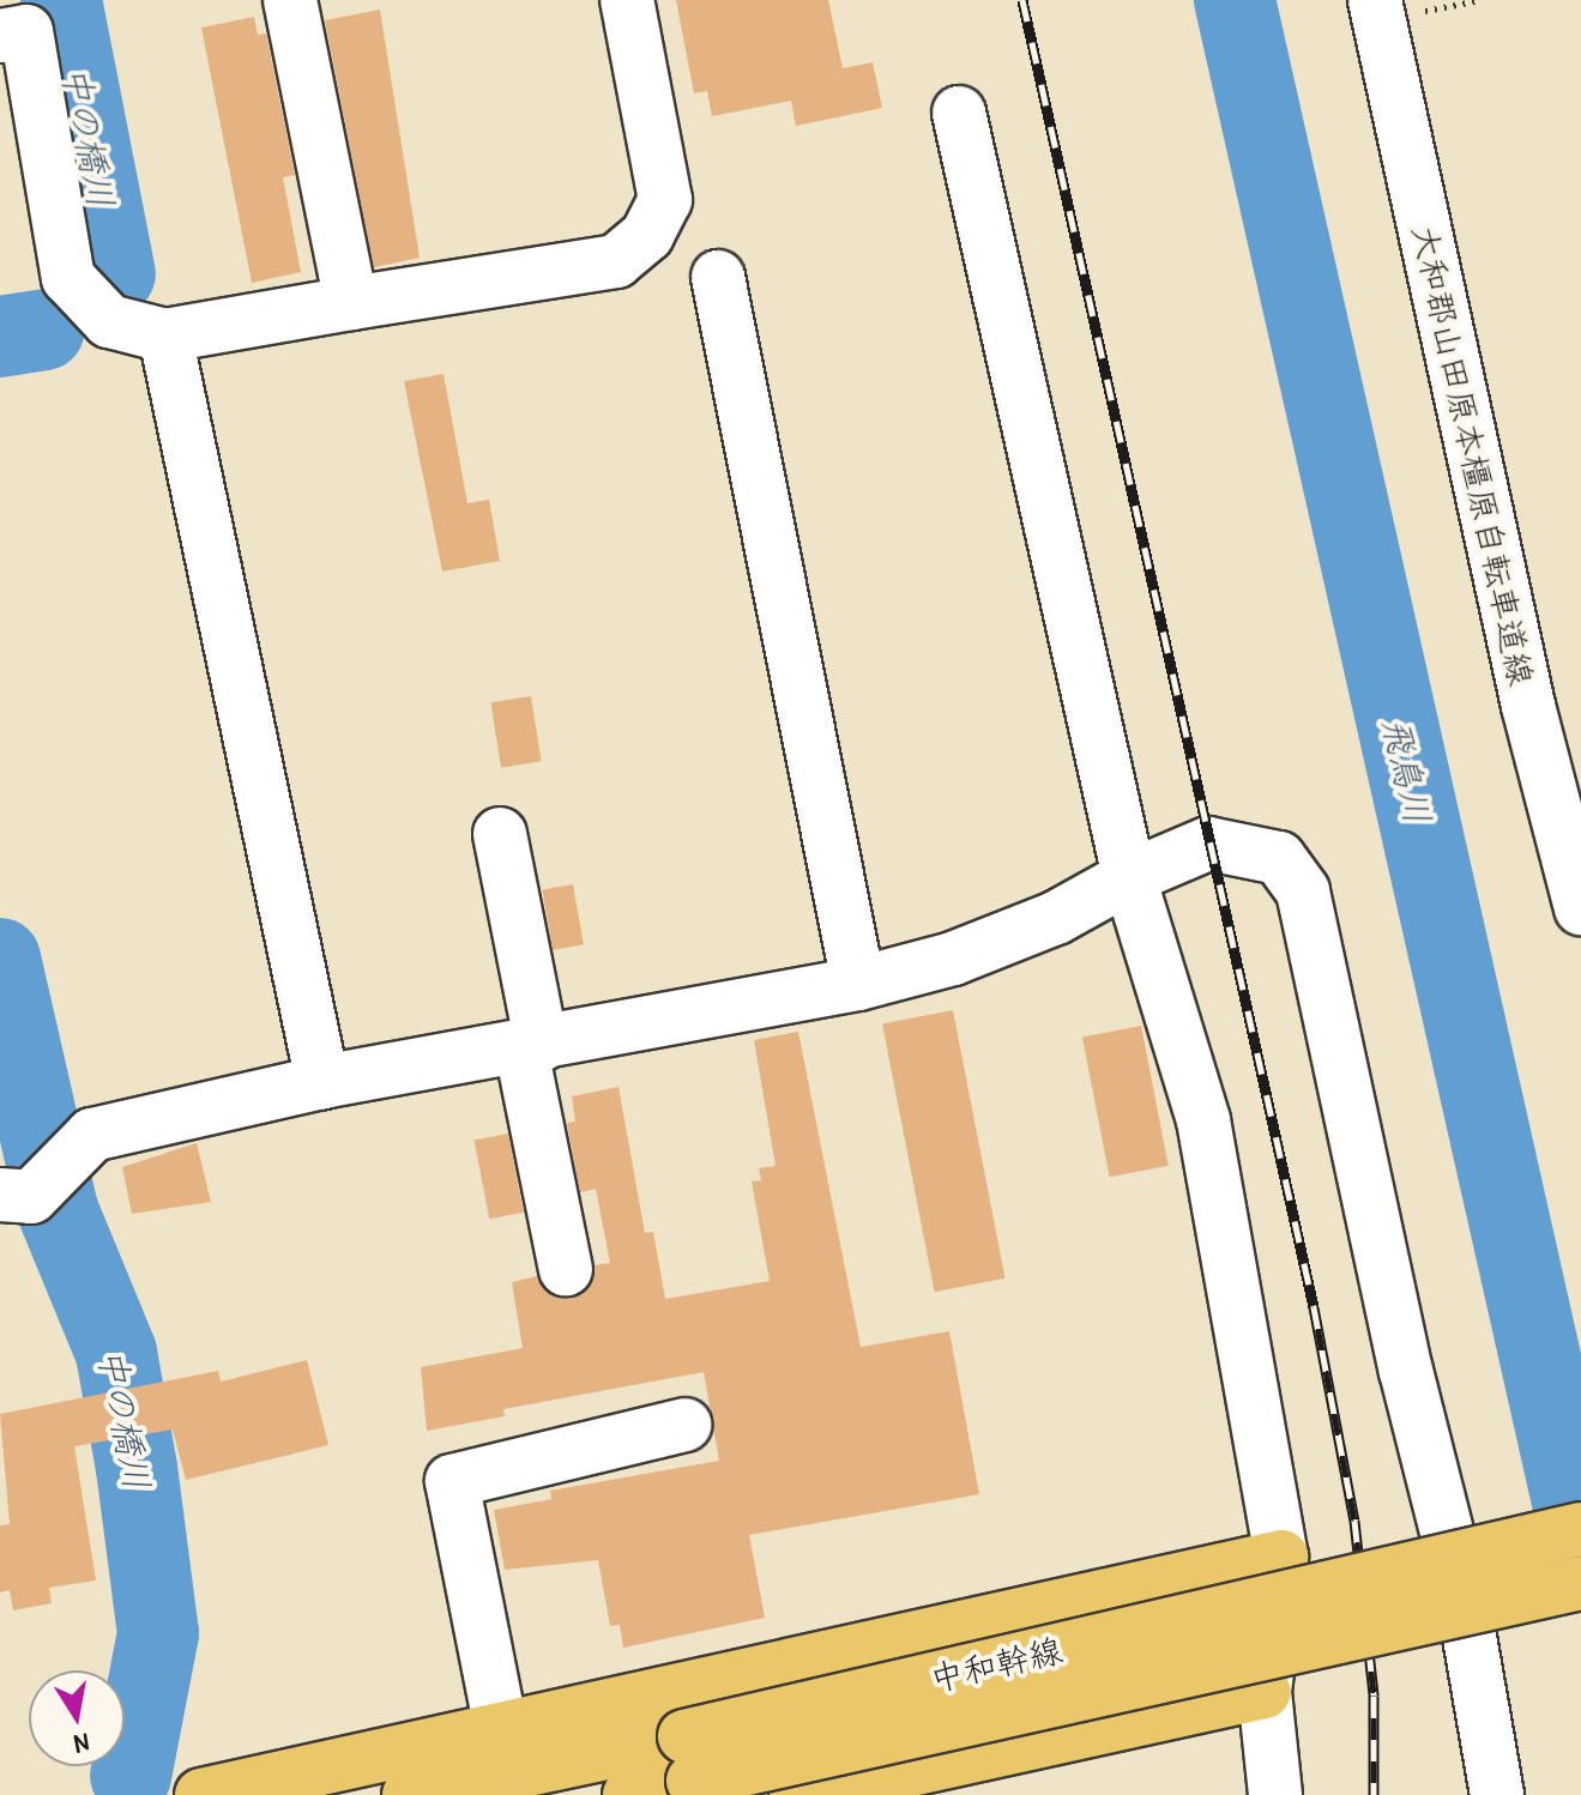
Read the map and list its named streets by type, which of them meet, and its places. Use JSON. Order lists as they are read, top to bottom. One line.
{"streets":{"main road":["中和幹線"],"street":["大和郡山田原本橿原自転車道線"]},"water":["中の橋川","飛鳥川"],"north":"bottom"}
